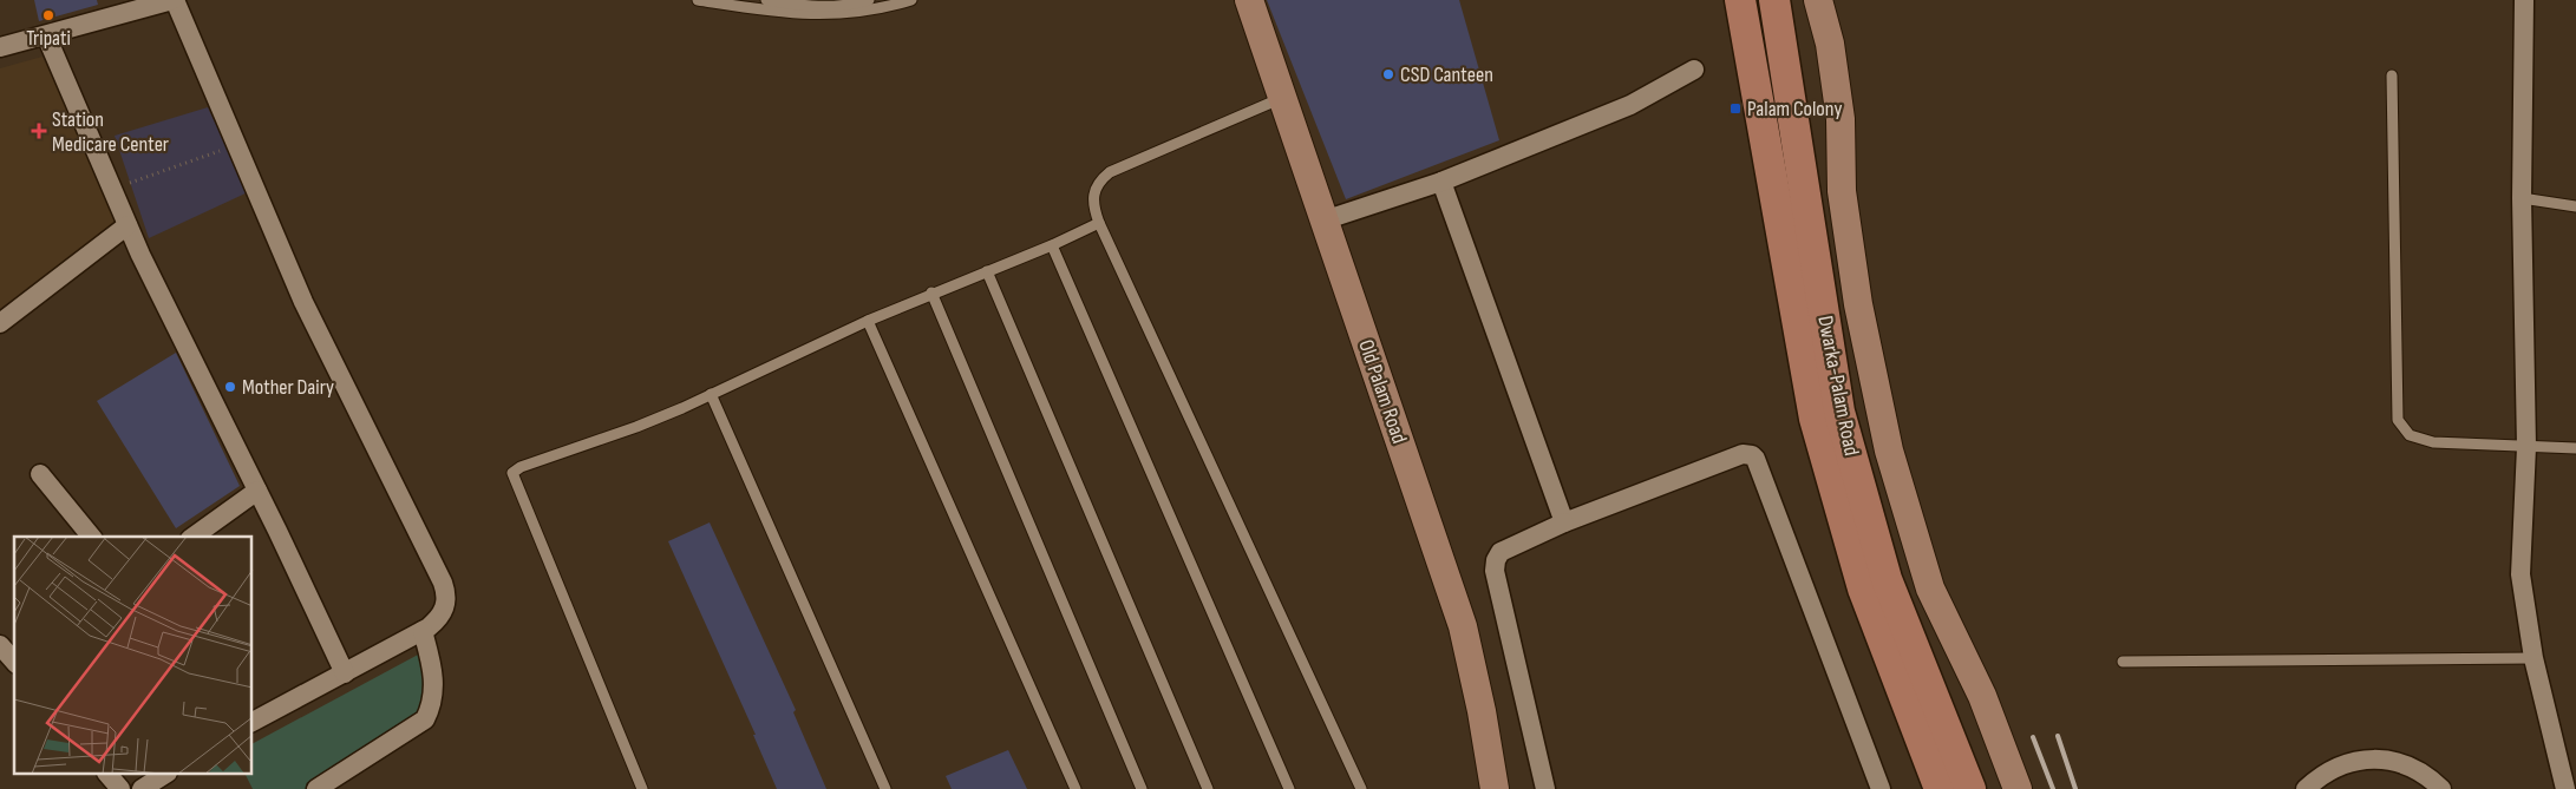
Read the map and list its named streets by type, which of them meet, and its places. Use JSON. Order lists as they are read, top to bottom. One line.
{"streets":{"main road":["Dwarka-Palam Road"],"street":["Old Palam Road"]},"places":{"other":["Tripati","CSD Canteen","Mother Dairy"],"transit":["Palam Colony"],"health":["Station Medicare Center"]}}
